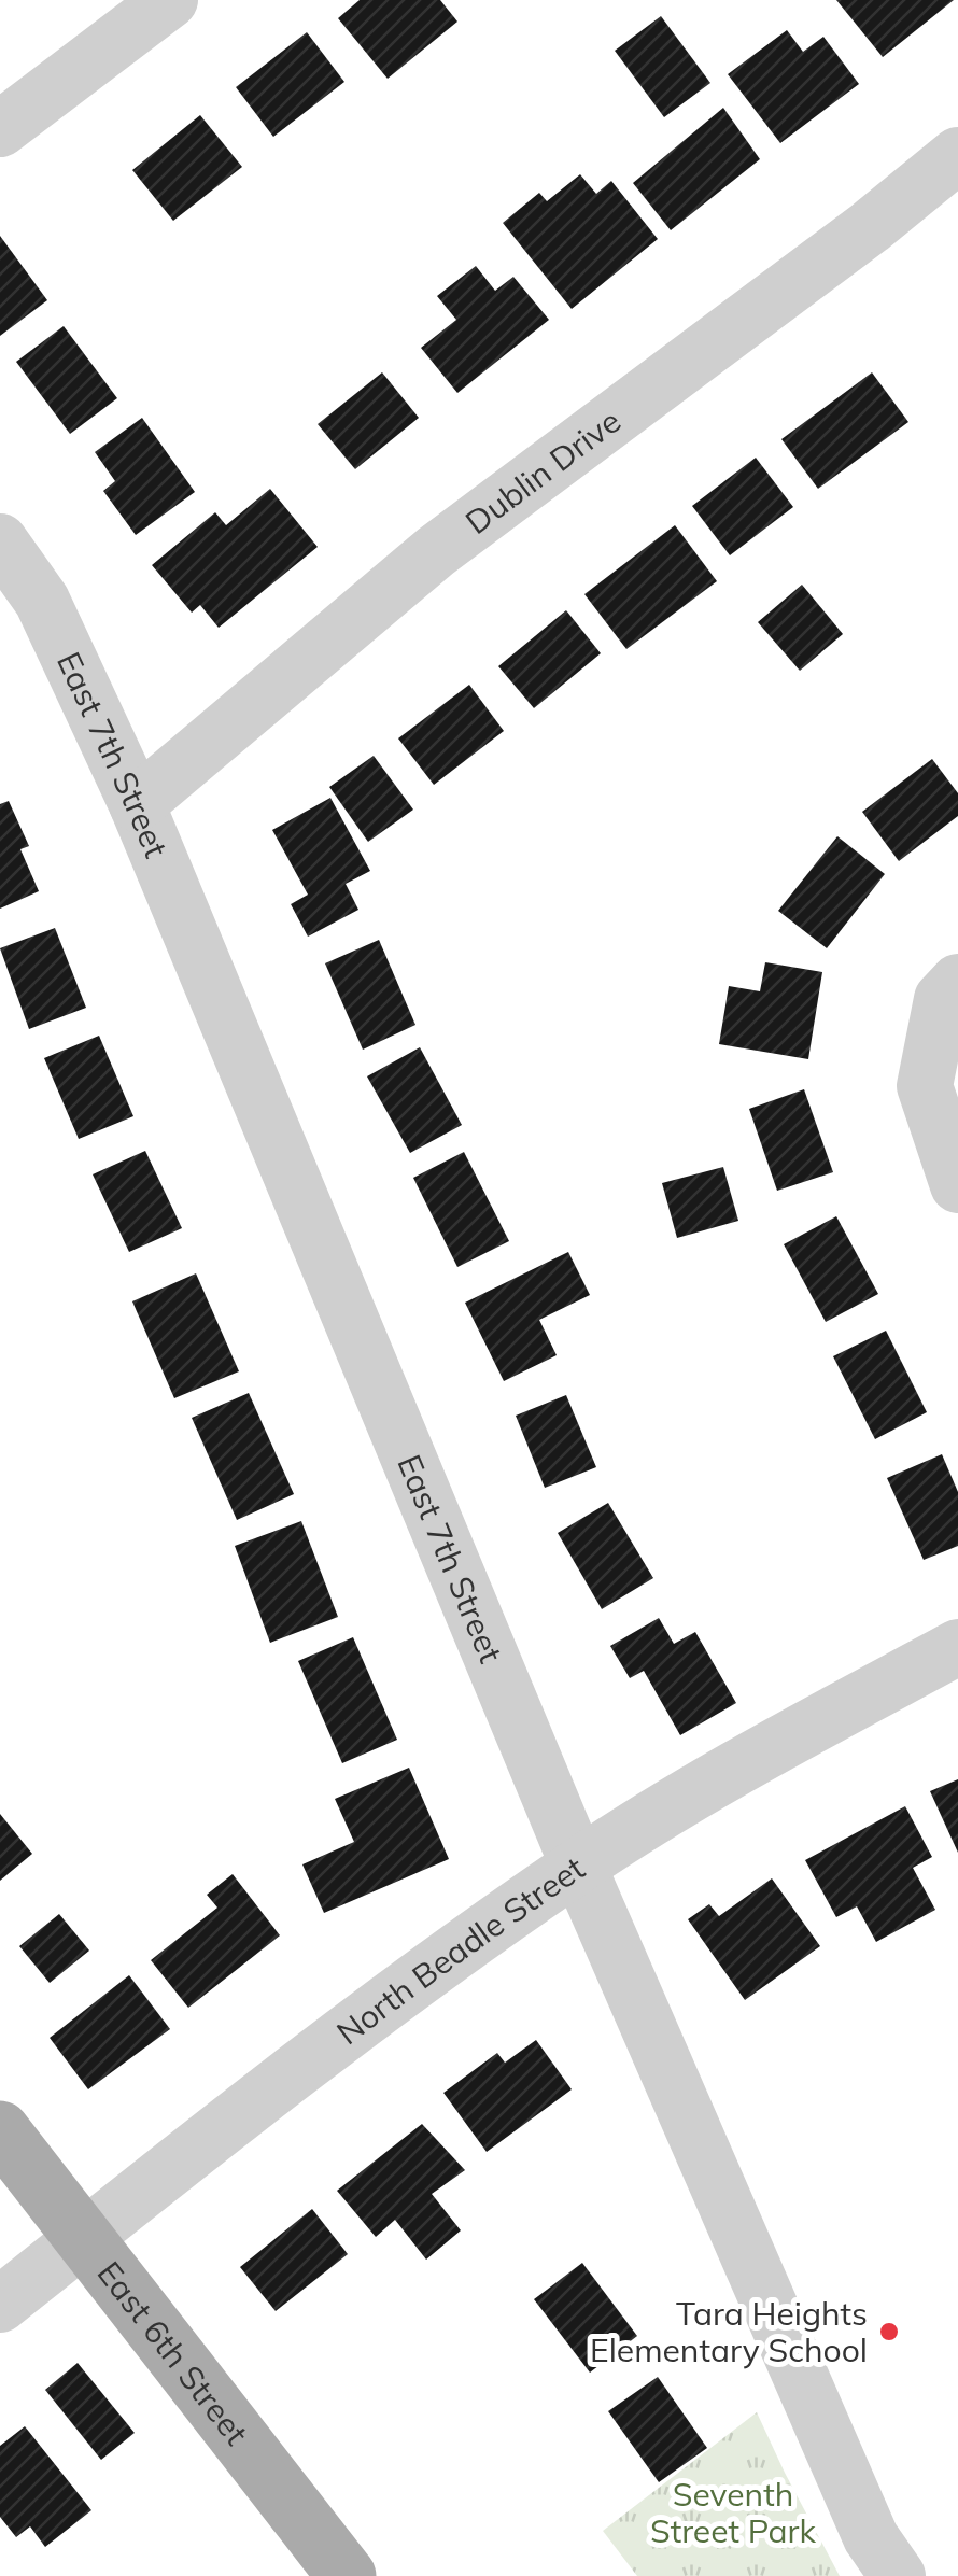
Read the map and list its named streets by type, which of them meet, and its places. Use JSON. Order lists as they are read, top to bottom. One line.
{"streets":{"main road":["East 6th Street"],"street":["Dublin Drive","East 7th Street","North Beadle Street"]},"crossings":[["Dublin Drive","East 7th Street"],["East 7th Street","North Beadle Street"],["North Beadle Street","East 6th Street"]],"parks":["Seventh Street Park"],"places":["Tara Heights Elementary School"]}
